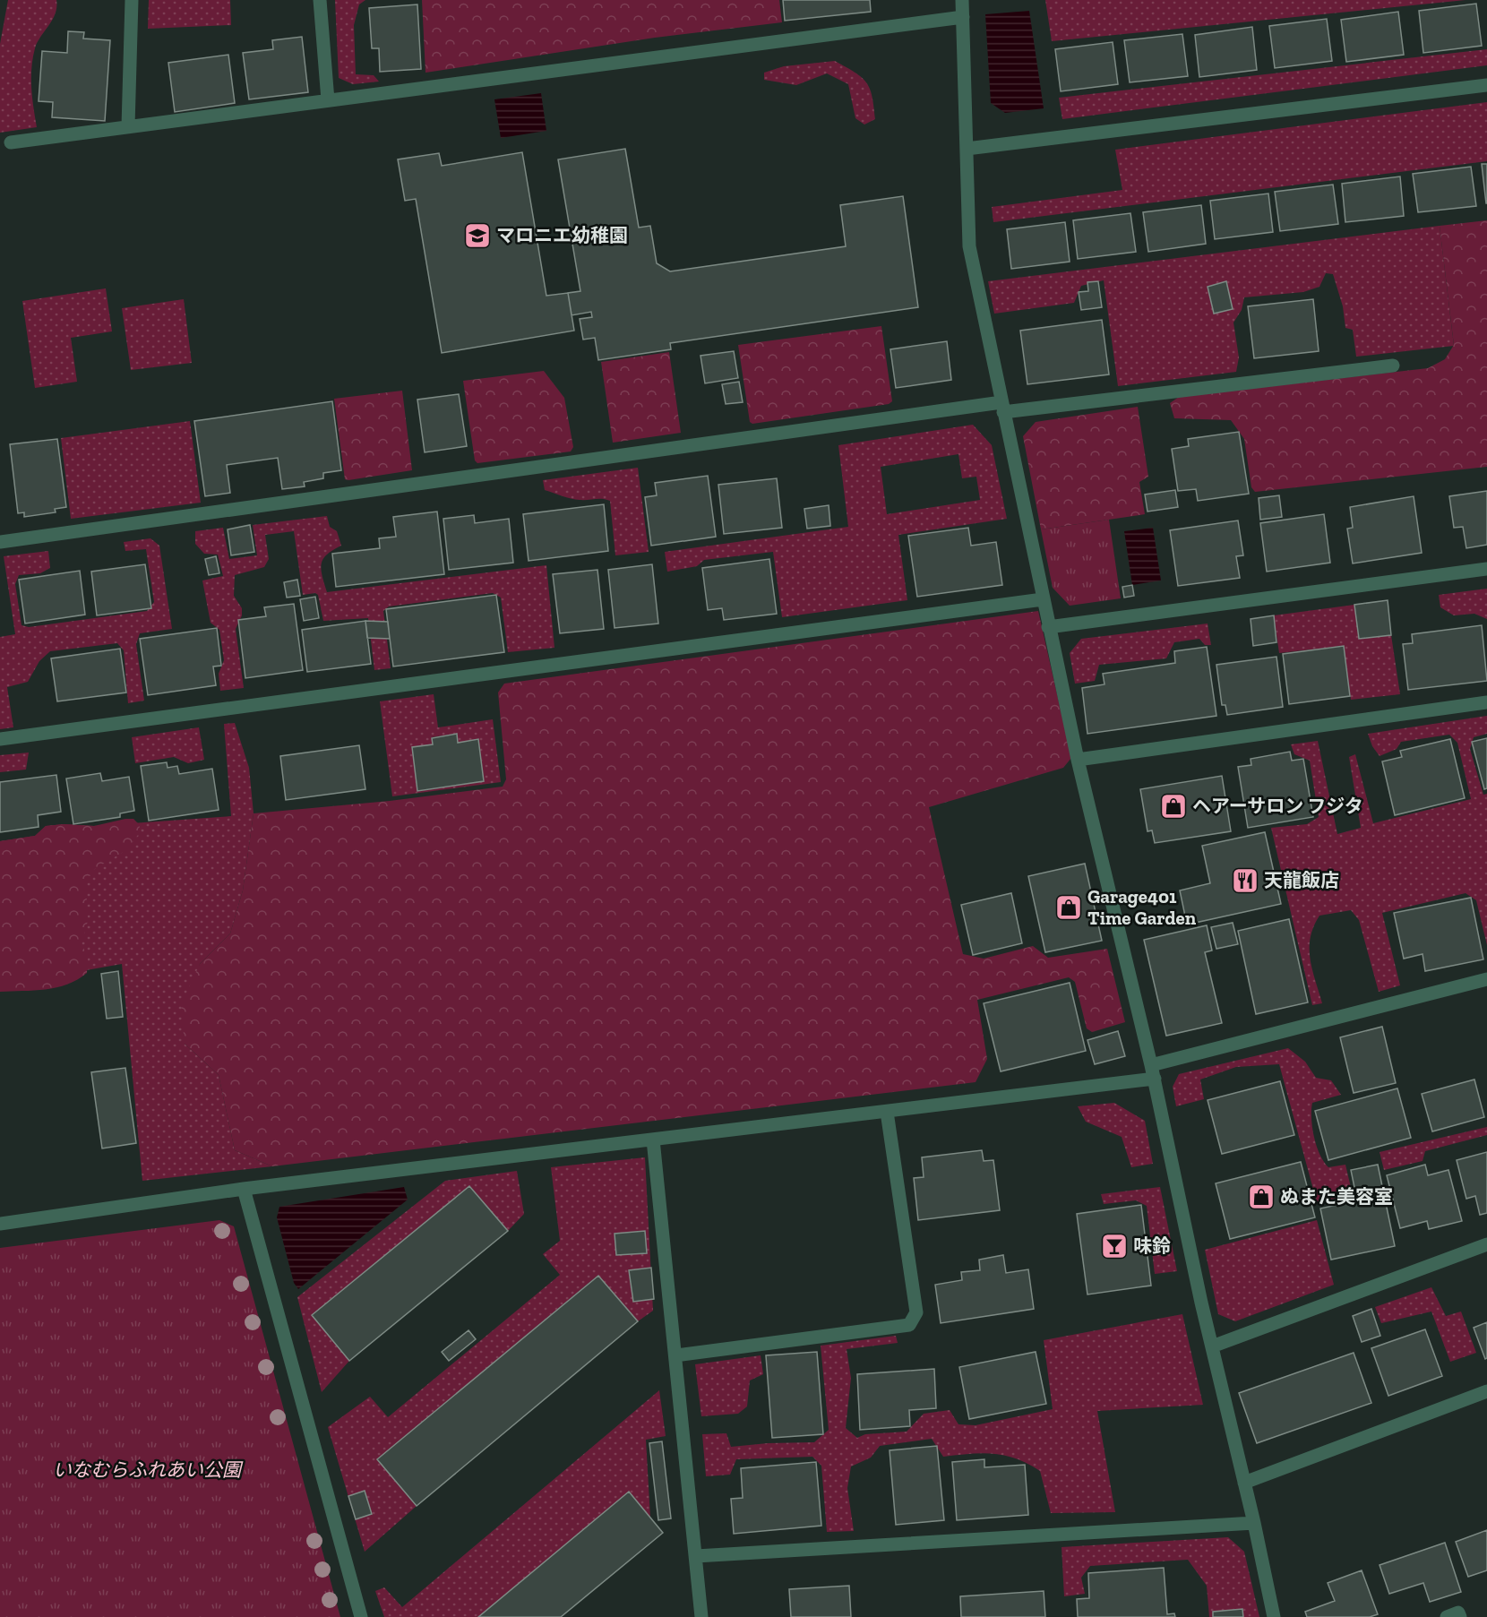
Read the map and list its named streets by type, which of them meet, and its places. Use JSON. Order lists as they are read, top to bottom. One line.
{"parks":["いなむらふれあい公園"],"places":{"school or university":["マロニエ幼稚園"],"shop":["ヘアーサロン フジタ","Garage401 Time Garden","ぬまた美容室"],"restaurant":["天龍飯店"],"bar":["味鈴"]}}
